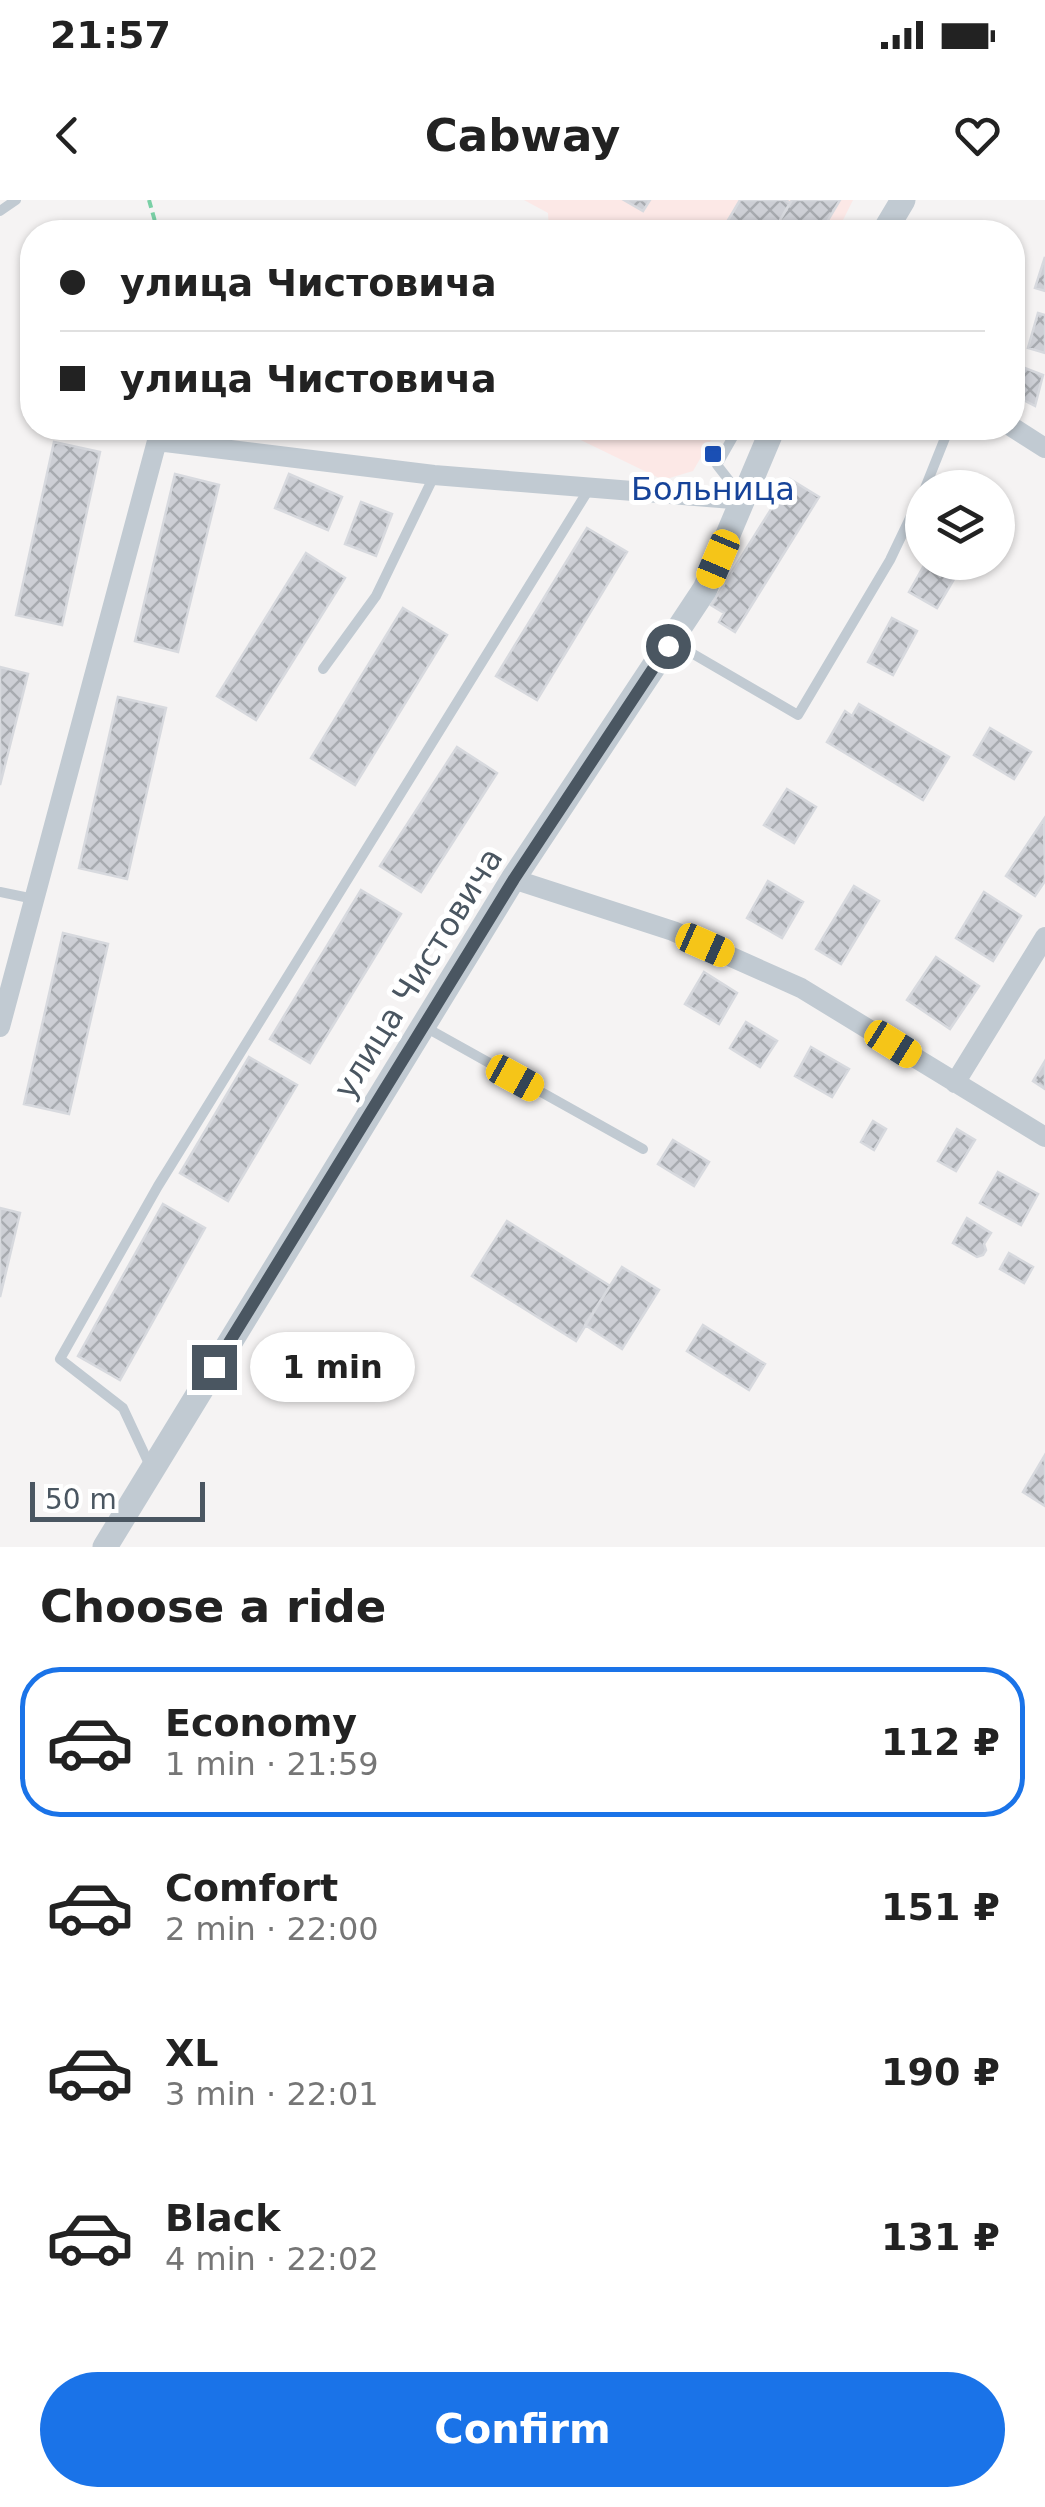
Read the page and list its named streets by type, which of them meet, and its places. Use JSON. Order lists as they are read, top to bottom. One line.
{"streets":{"street":["улица Чистовича"]},"places":{"transit":["Больница"]},"scale_bar":"50 m","page":{"status":"21:57","header":"Cabway","banner":["улица Чистовича","улица Чистовича"],"bubble":"1 min","scale":"50 m","heading":"Choose a ride","list":[{"name":"Economy","note":"1 min · 21:59","value":"112 ₽"},{"name":"Comfort","note":"2 min · 22:00","value":"151 ₽"},{"name":"XL","note":"3 min · 22:01","value":"190 ₽"},{"name":"Black","note":"4 min · 22:02","value":"131 ₽"}],"buttons":"Confirm"}}
